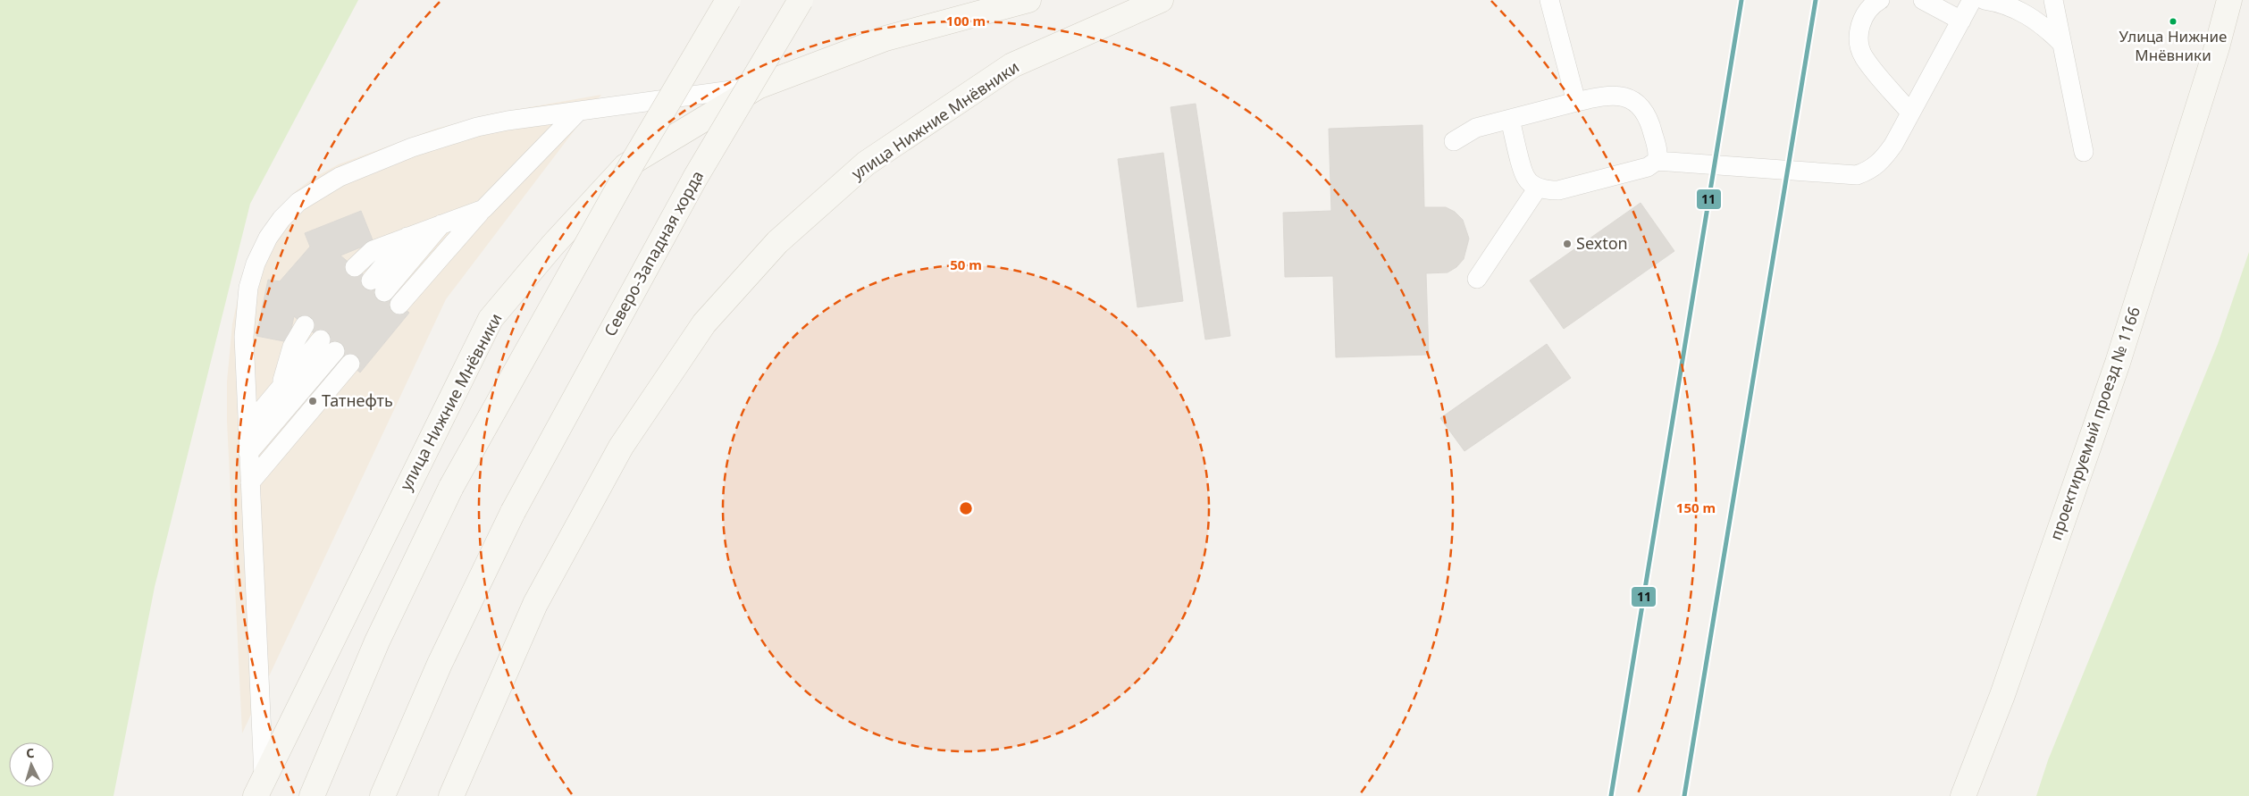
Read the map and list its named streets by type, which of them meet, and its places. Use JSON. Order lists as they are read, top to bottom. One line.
{"streets":{"main road":["улица Нижние Мнёвники","Северо-Западная хорда","проектируемый проезд № 1166"]},"places":["Улица Нижние Мнёвники","Sexton","Татнефть"],"lines":["transit line 11"],"north":"top","rings":["100 m","50 m","150 m"]}
